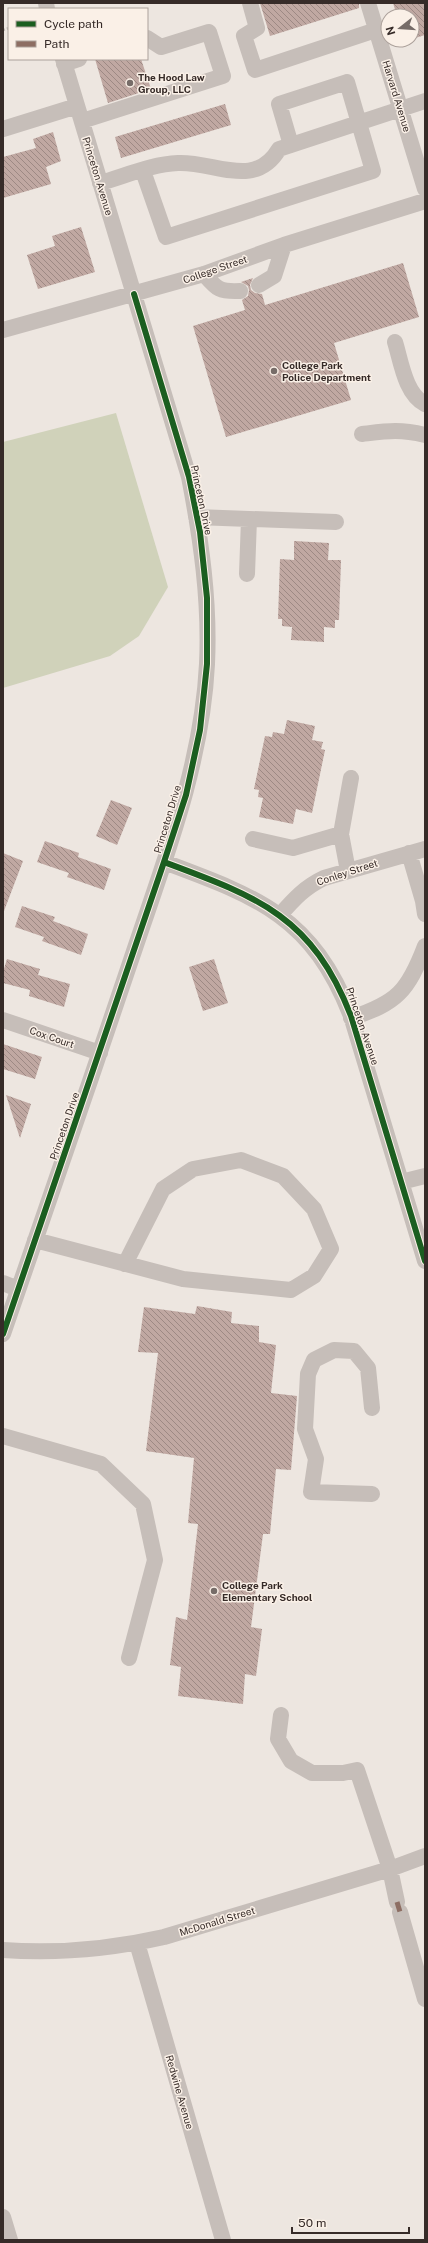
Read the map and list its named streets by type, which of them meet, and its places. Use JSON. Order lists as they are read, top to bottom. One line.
{"streets":{"street":["Harvard Avenue","Princeton Avenue","College Street","Princeton Drive","Conley Street","Cox Court","McDonald Street","Redwine Avenue"]},"crossings":[["Princeton Avenue","College Street"],["Princeton Avenue","Princeton Drive"],["Princeton Avenue","Conley Street"],["College Street","Princeton Drive"],["Princeton Drive","Cox Court"],["McDonald Street","Redwine Avenue"]],"places":["The Hood Law Group, LLC","College Park Police Department","College Park Elementary School"],"legend":["Cycle path","Path"],"scale_bar":"50 m","north":"left"}
